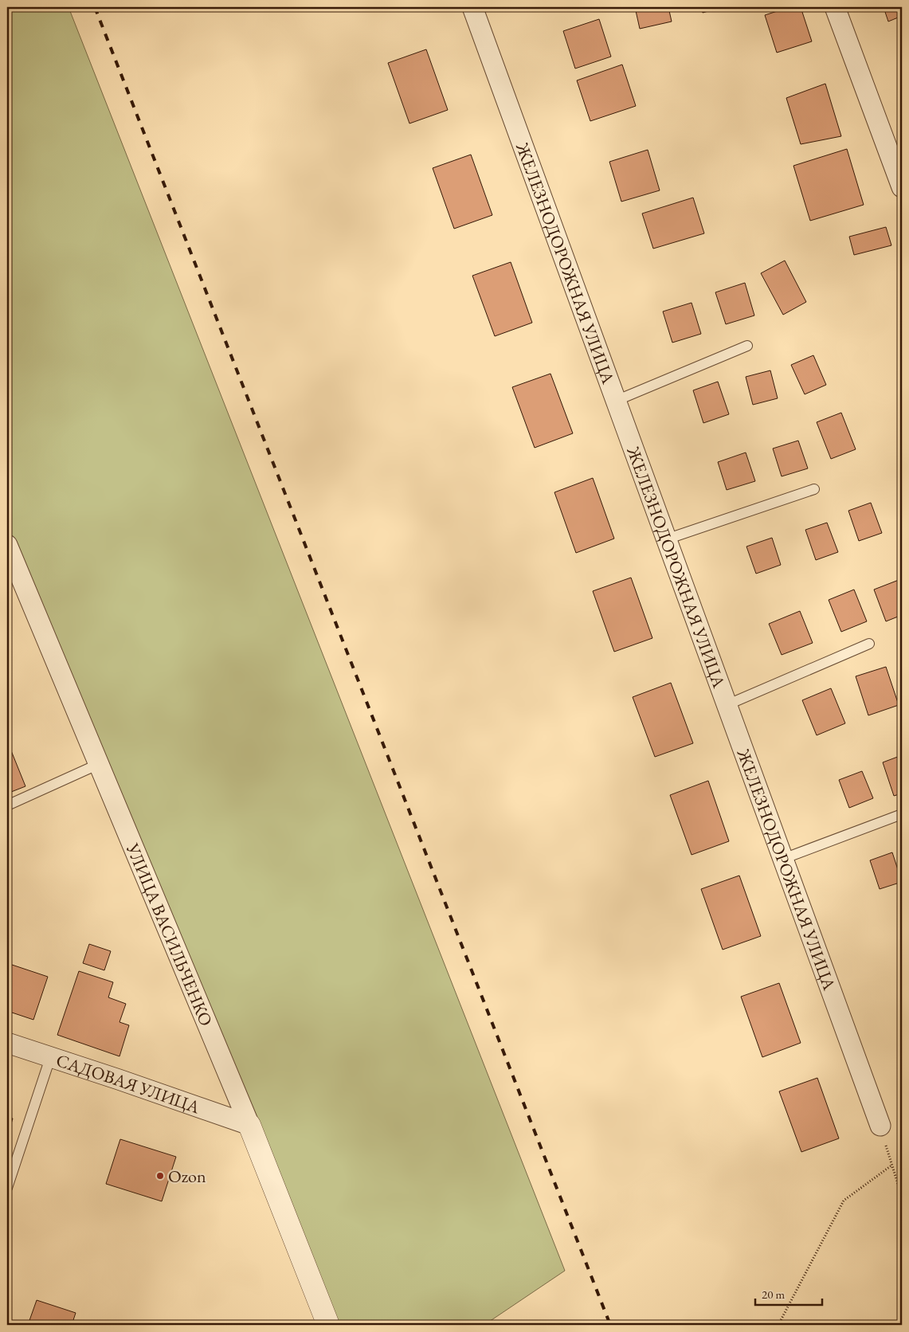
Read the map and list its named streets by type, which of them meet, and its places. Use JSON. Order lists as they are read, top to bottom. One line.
{"streets":{"street":["ЖЕЛЕЗНОДОРОЖНАЯ УЛИЦА","УЛИЦА ВАСИЛЬЧЕНКО","САДОВАЯ УЛИЦА"]},"crossings":[["УЛИЦА ВАСИЛЬЧЕНКО","САДОВАЯ УЛИЦА"]],"places":["Ozon"],"scale_bar":"20 m"}
